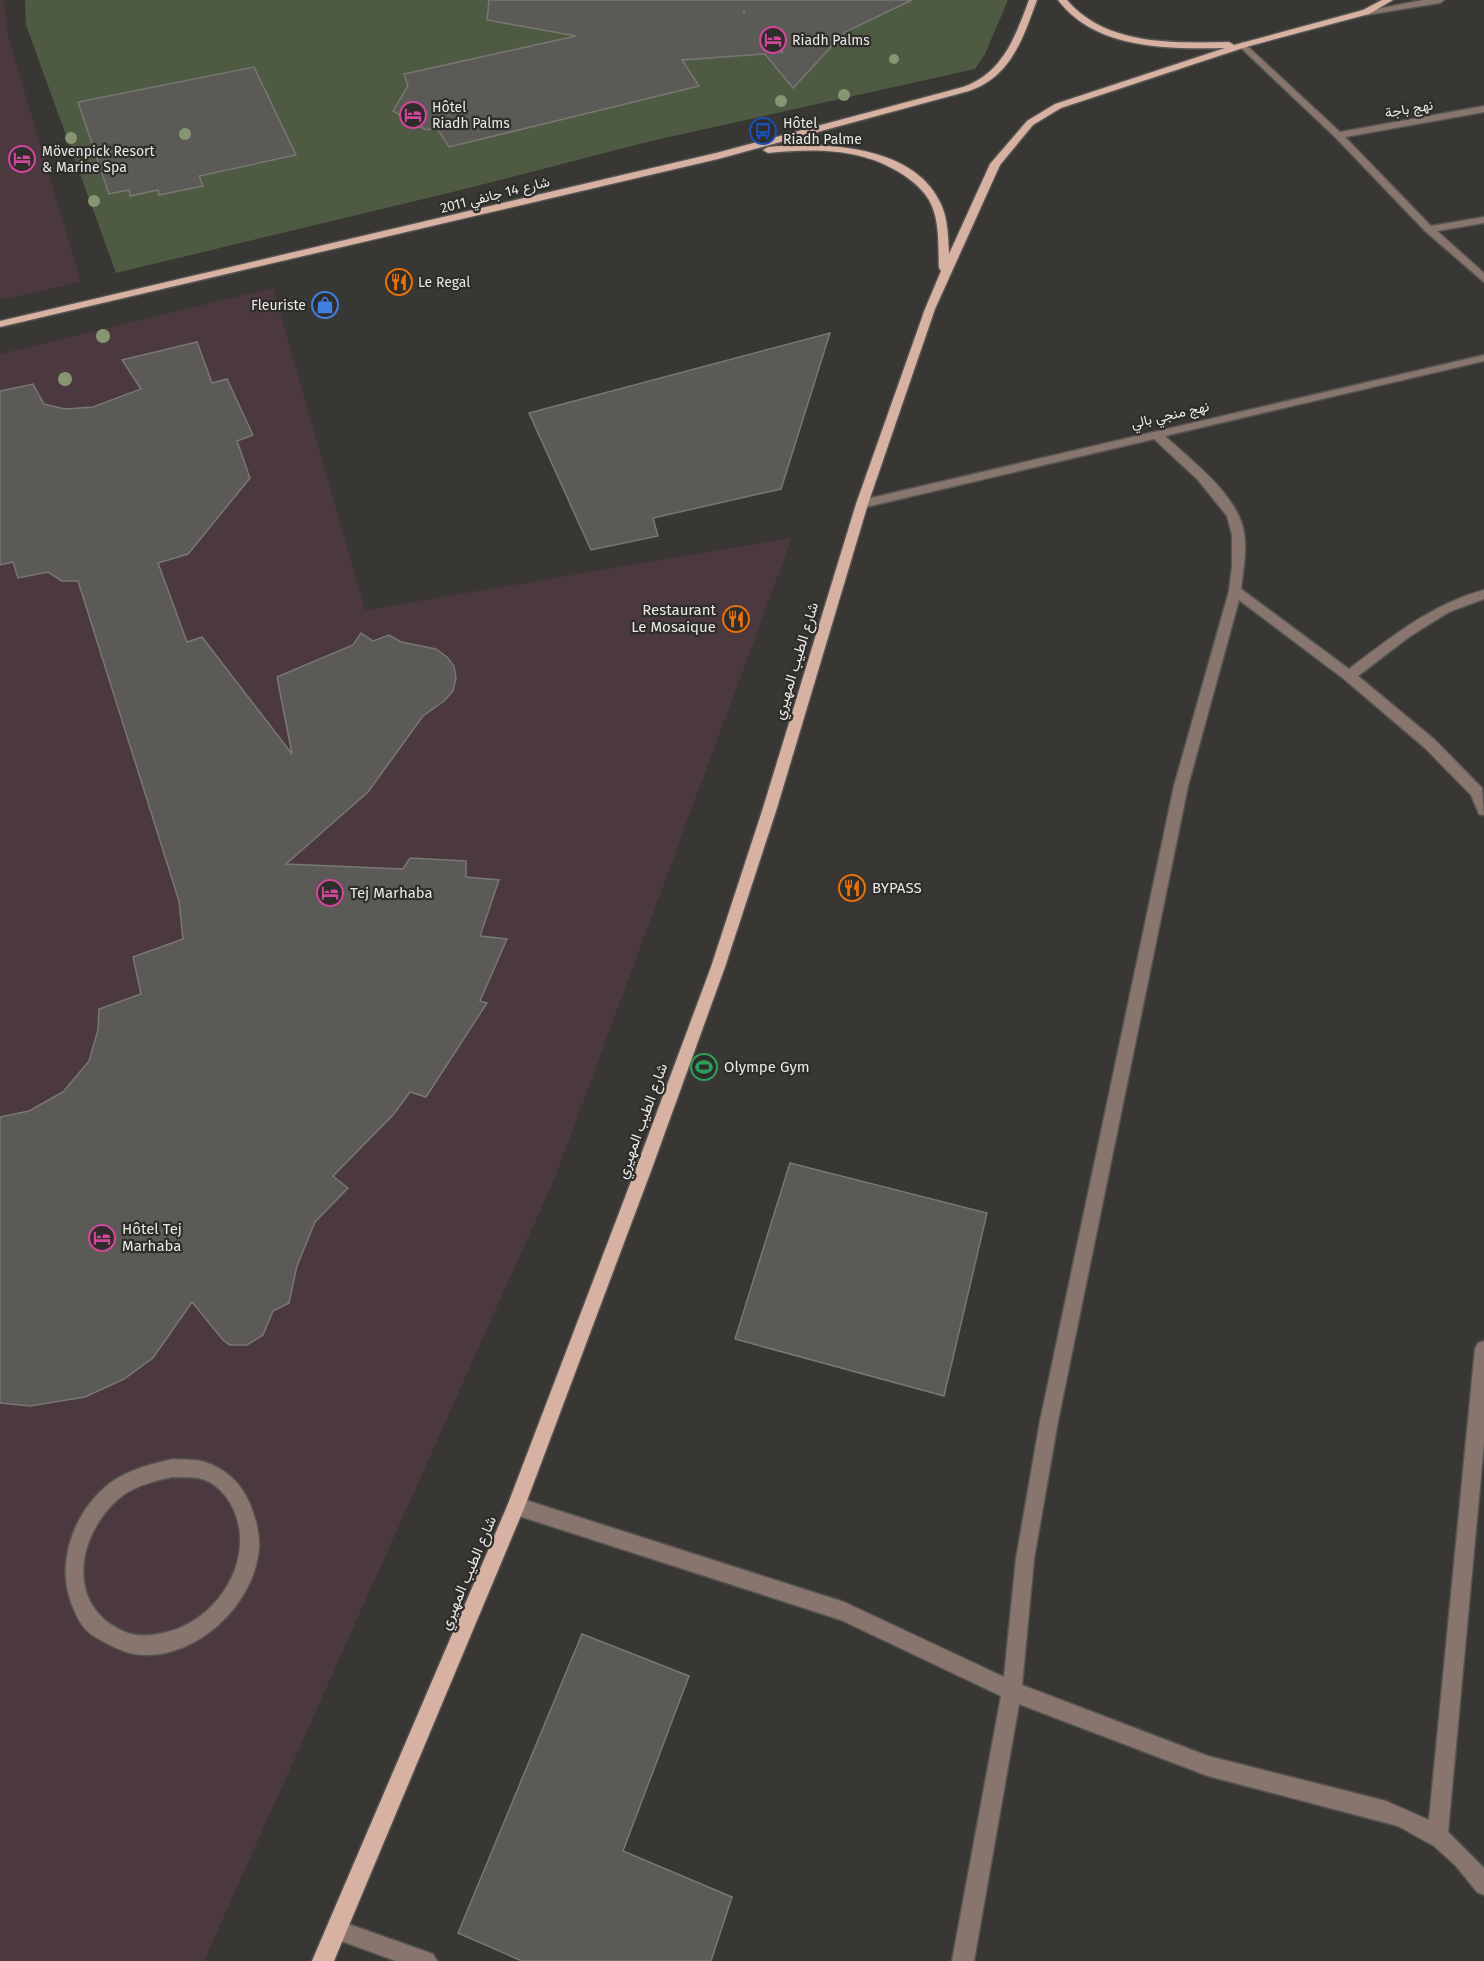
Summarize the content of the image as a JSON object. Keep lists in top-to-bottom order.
{
  "streets": {
    "main road": ["شارع 14 جانفي 2011", "شارع الطيب المهيري"],
    "street": ["نهج باجة", "نهج منجي بالي"]
  },
  "crossings": [
    ["نهج منجي بالي", "شارع الطيب المهيري"]
  ],
  "places": {
    "hotel": [
      "Riadh Palms",
      "Hôtel Riadh Palms",
      "Mövenpick Resort & Marine Spa",
      "Tej Marhaba",
      "Hôtel Tej Marhaba"
    ],
    "bus stop": ["Hôtel Riadh Palme"],
    "restaurant": ["Le Regal", "Restaurant Le Mosaique", "BYPASS"],
    "shop": ["Fleuriste"],
    "sports": ["Olympe Gym"]
  }
}
